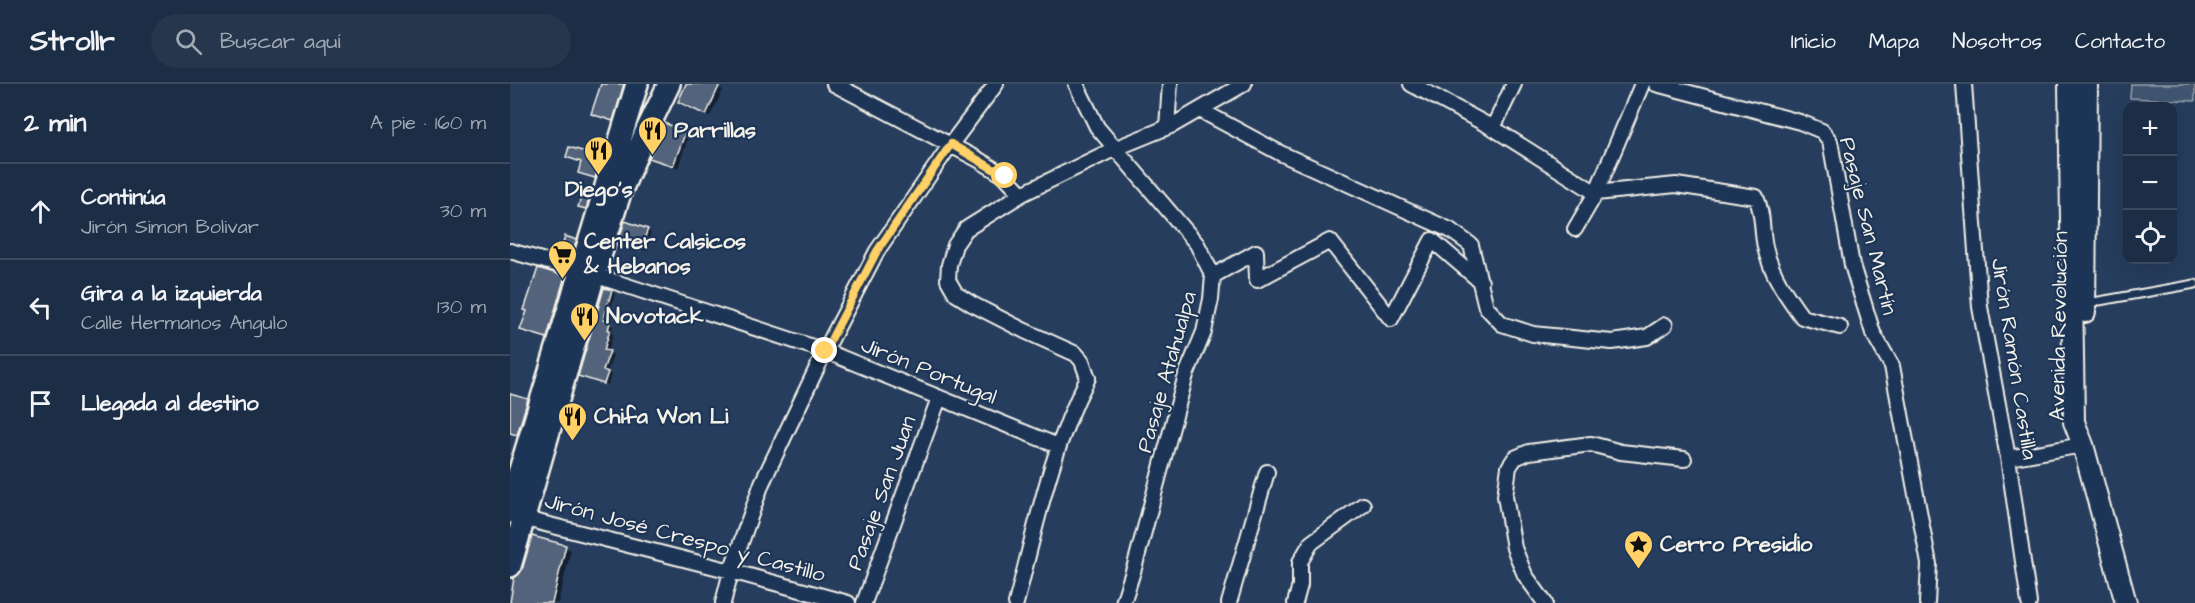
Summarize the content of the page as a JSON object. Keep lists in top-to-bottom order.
{
  "streets": {
    "main road": ["Avenida Revolución"],
    "street": [
      "Pasaje San Martín",
      "Jirón Ramón Castilla",
      "Jirón Portugal",
      "Pasaje Atahualpa",
      "Pasaje San Juan",
      "Jirón José Crespo y Castillo"
    ]
  },
  "crossings": [
    ["Jirón Portugal", "Pasaje San Juan"]
  ],
  "places": {
    "restaurant": [
      "Parrillas",
      "Diego's",
      "Novotack",
      "Chifa Won Li"
    ],
    "supermarket": ["Center Calsicos & Hebanos"],
    "place": ["Cerro Presidio"]
  },
  "page": {
    "header": "Strollr",
    "search": "Buscar aquí",
    "nav": [
      "Inicio",
      "Mapa",
      "Nosotros",
      "Contacto"
    ],
    "heading": ["2 min", "A pie · 160 m"],
    "map_buttons": ["+", "−"],
    "list": [
      ["Continúa", "Jirón Simon Bolivar", "30 m"],
      ["Gira a la izquierda", "Calle Hermanos Angulo", "130 m"],
      "Llegada al destino"
    ]
  }
}
